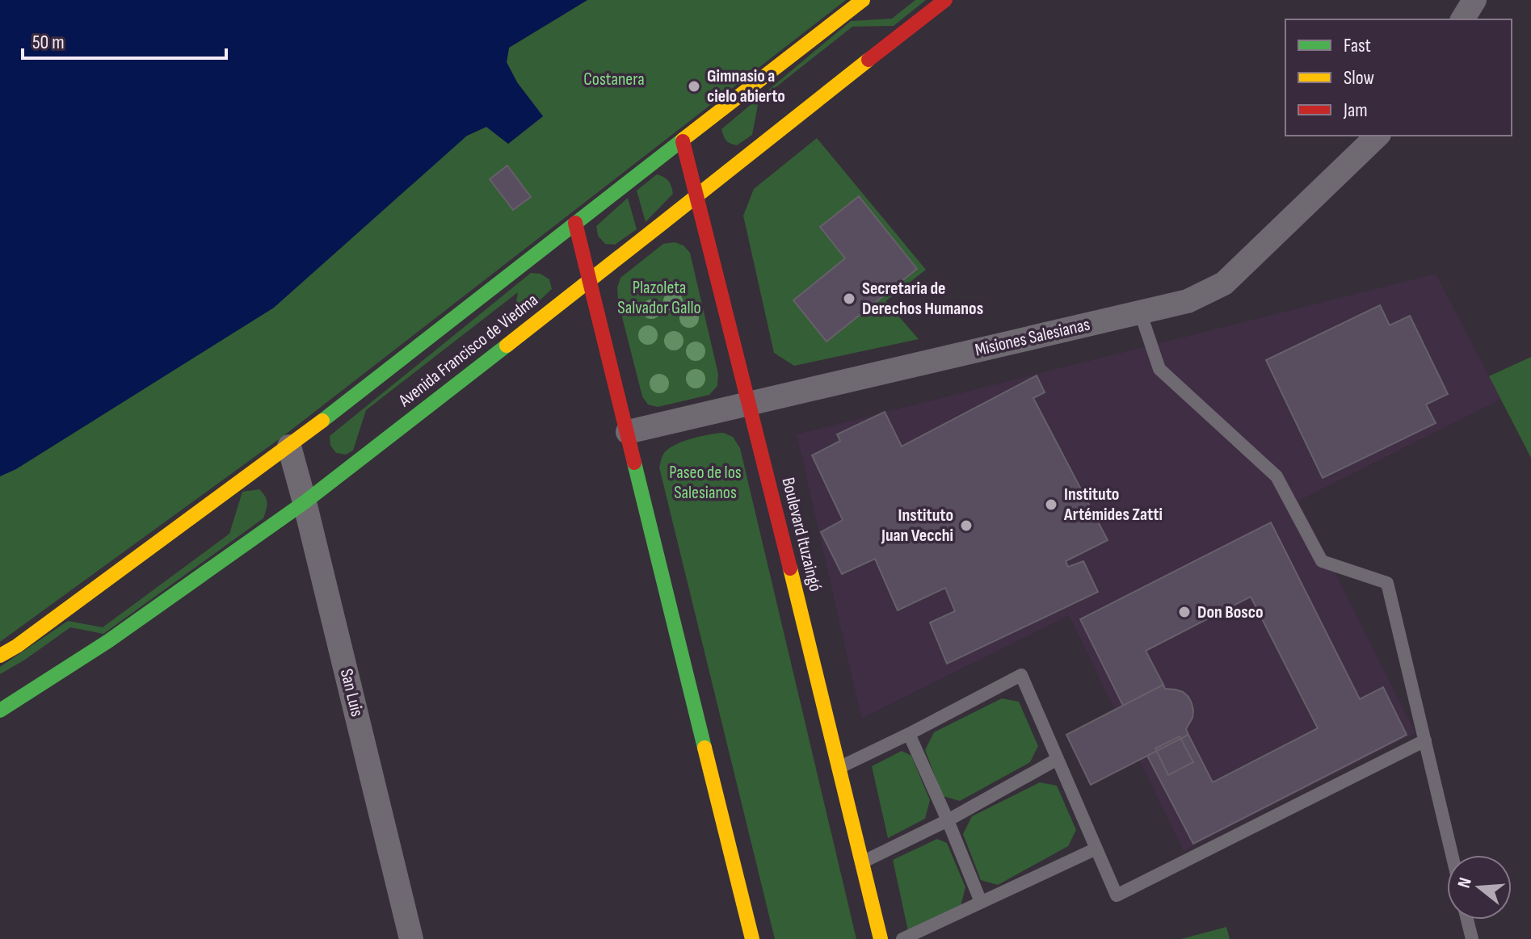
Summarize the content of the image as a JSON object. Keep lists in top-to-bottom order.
{
  "streets": {
    "main road": ["Avenida Francisco de Viedma", "Boulevard Ituzaingó"],
    "street": ["Misiones Salesianas", "San Luis"]
  },
  "crossings": [
    ["Misiones Salesianas", "Boulevard Ituzaingó"],
    ["Avenida Francisco de Viedma", "Boulevard Ituzaingó"],
    ["Avenida Francisco de Viedma", "San Luis"]
  ],
  "parks": ["Costanera", "Plazoleta Salvador Gallo", "Paseo de los Salesianos"],
  "places": [
    "Gimnasio a cielo abierto",
    "Secretaria de Derechos Humanos",
    "Instituto Artémides Zatti",
    "Instituto Juan Vecchi",
    "Don Bosco"
  ],
  "legend": ["Fast", "Slow", "Jam"],
  "scale_bar": "50 m",
  "north": "left"
}
